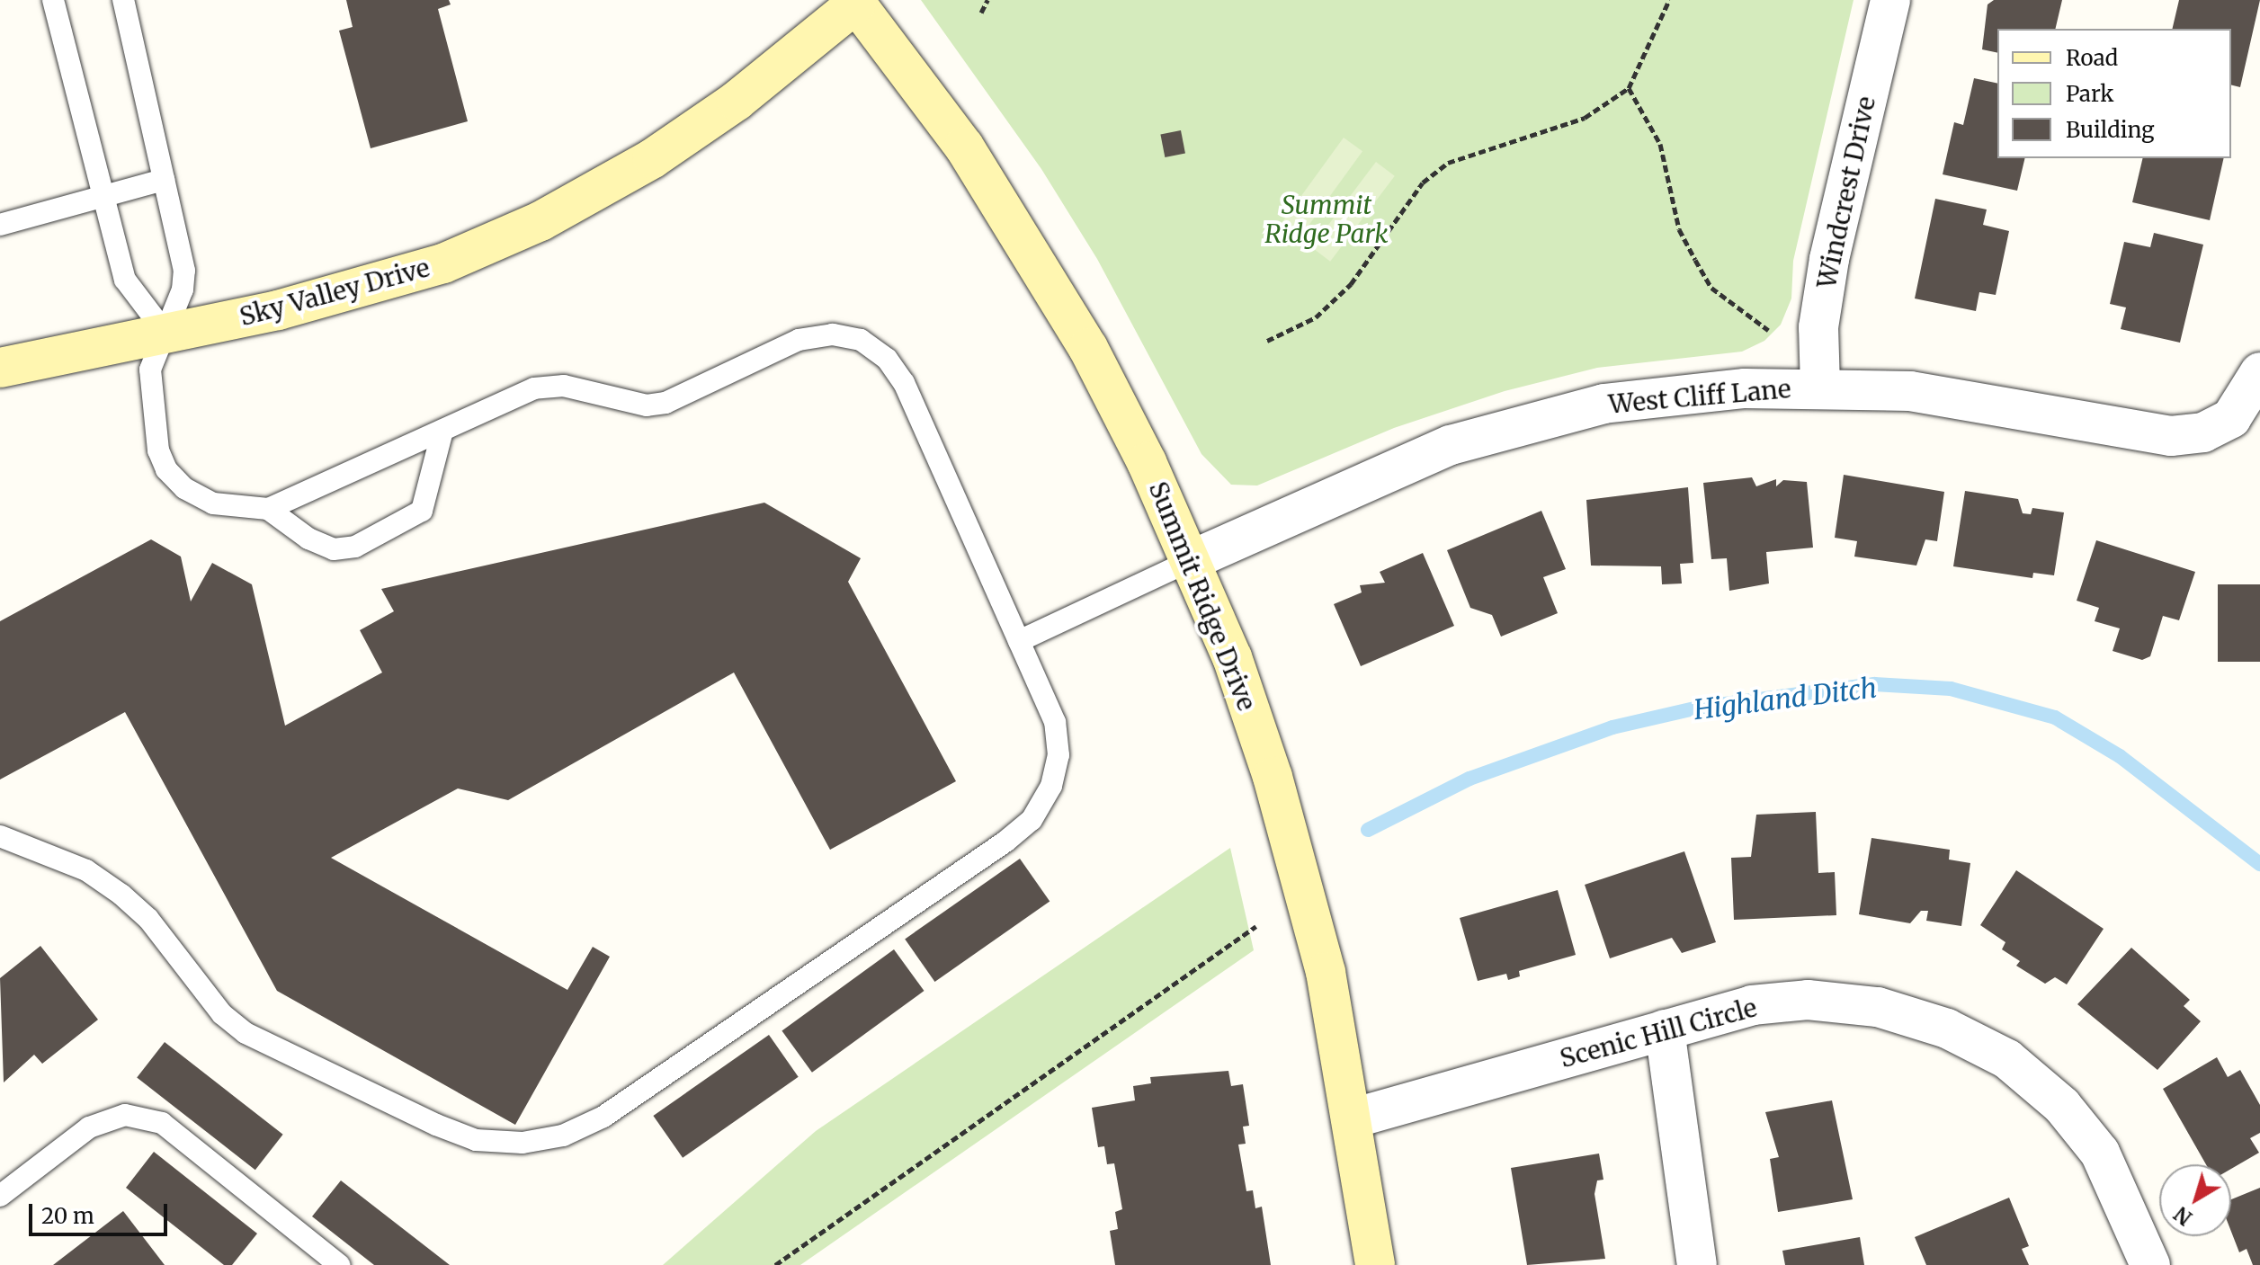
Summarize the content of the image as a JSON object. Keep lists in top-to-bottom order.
{
  "streets": {
    "street": [
      "Windcrest Drive",
      "Sky Valley Drive",
      "West Cliff Lane",
      "Summit Ridge Drive",
      "Scenic Hill Circle"
    ]
  },
  "crossings": [
    ["Windcrest Drive", "West Cliff Lane"],
    ["Sky Valley Drive", "Summit Ridge Drive"],
    ["West Cliff Lane", "Summit Ridge Drive"],
    ["Summit Ridge Drive", "Scenic Hill Circle"]
  ],
  "water": ["Highland Ditch"],
  "parks": ["Summit Ridge Park"],
  "legend": ["Road", "Park", "Building"],
  "scale_bar": "20 m",
  "north": "bottom left"
}
